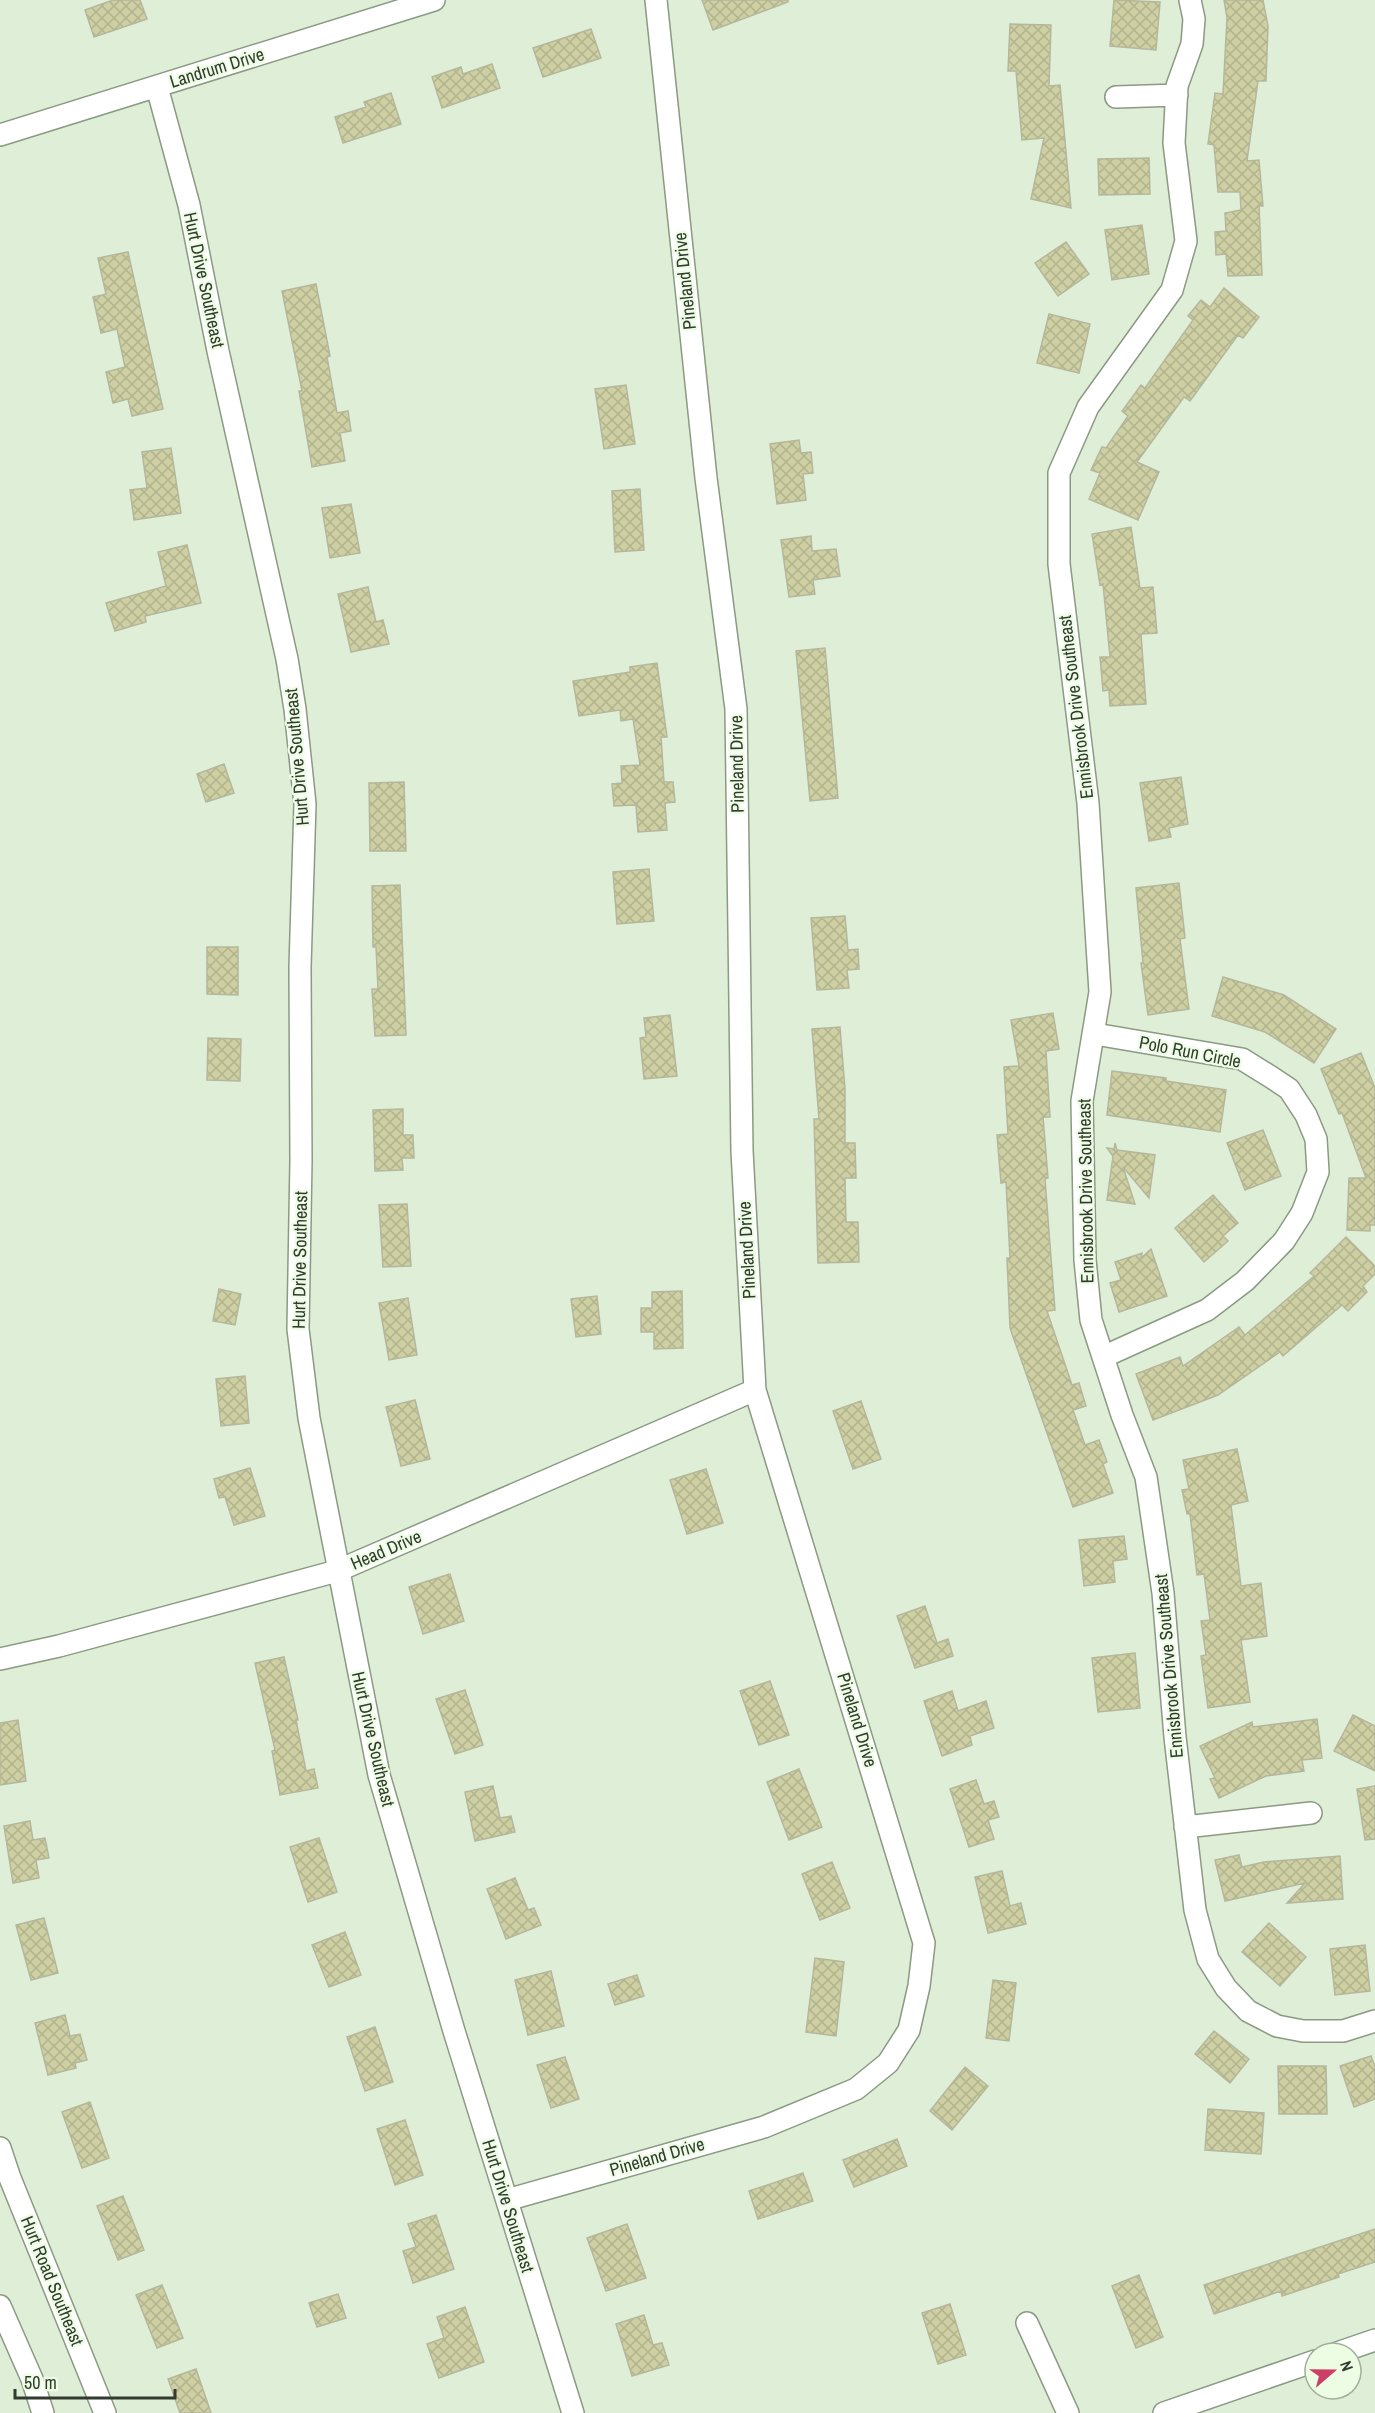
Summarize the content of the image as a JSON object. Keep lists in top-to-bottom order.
{
  "streets": {
    "street": [
      "Landrum Drive",
      "Hurt Drive Southeast",
      "Pineland Drive",
      "Ennisbrook Drive Southeast",
      "Polo Run Circle",
      "Head Drive",
      "Hurt Road Southeast"
    ]
  },
  "crossings": [
    ["Landrum Drive", "Hurt Drive Southeast"],
    ["Hurt Drive Southeast", "Pineland Drive"],
    ["Hurt Drive Southeast", "Head Drive"],
    ["Pineland Drive", "Head Drive"],
    ["Ennisbrook Drive Southeast", "Polo Run Circle"]
  ],
  "scale_bar": "50 m",
  "north": "right"
}
